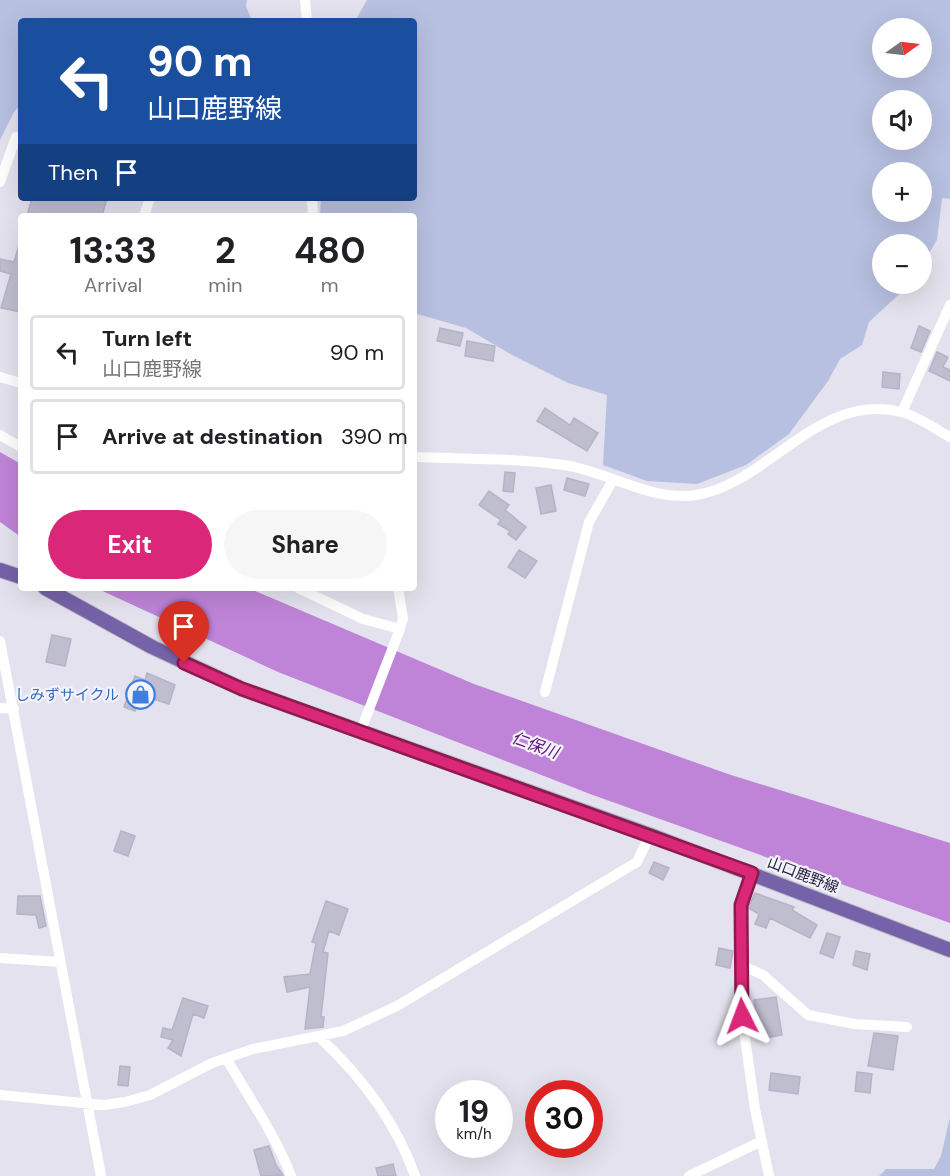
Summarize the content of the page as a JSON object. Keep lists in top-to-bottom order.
{
  "streets": {
    "main road": ["山口鹿野線"]
  },
  "water": ["仁保川"],
  "places": {
    "shop": ["しみずサイクル"]
  },
  "north": "right",
  "page": {
    "map_buttons": ["+", "−"],
    "turn": ["90 m", "山口鹿野線"],
    "then": "Then",
    "eta": [
      "13:33",
      "Arrival",
      "2",
      "min",
      "480",
      "m"
    ],
    "list": [
      {
        "name": "Turn left",
        "note": "山口鹿野線",
        "value": "90 m"
      },
      {
        "name": "Arrive at destination",
        "value": "390 m"
      }
    ],
    "buttons": ["Exit", "Share"],
    "speed": "19 km/h",
    "limit": "30"
  }
}
